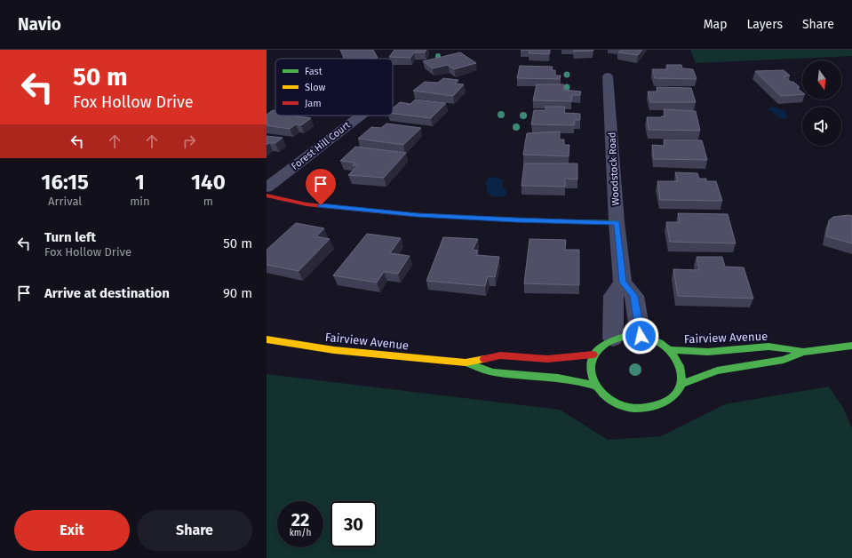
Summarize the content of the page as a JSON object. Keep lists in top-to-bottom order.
{
  "streets": {
    "main road": ["Fairview Avenue"],
    "street": ["Forest Hill Court", "Woodstock Road"]
  },
  "legend": ["Fast", "Slow", "Jam"],
  "north": "bottom",
  "page": {
    "header": "Navio",
    "nav": ["Map", "Layers", "Share"],
    "turn": ["50 m", "Fox Hollow Drive"],
    "eta": [
      "16:15",
      "Arrival",
      "1",
      "min",
      "140",
      "m"
    ],
    "list": [
      {
        "name": "Turn left",
        "note": "Fox Hollow Drive",
        "value": "50 m"
      },
      {
        "name": "Arrive at destination",
        "value": "90 m"
      }
    ],
    "speed": "22 km/h",
    "limit": "30",
    "buttons": ["Exit", "Share"]
  }
}
